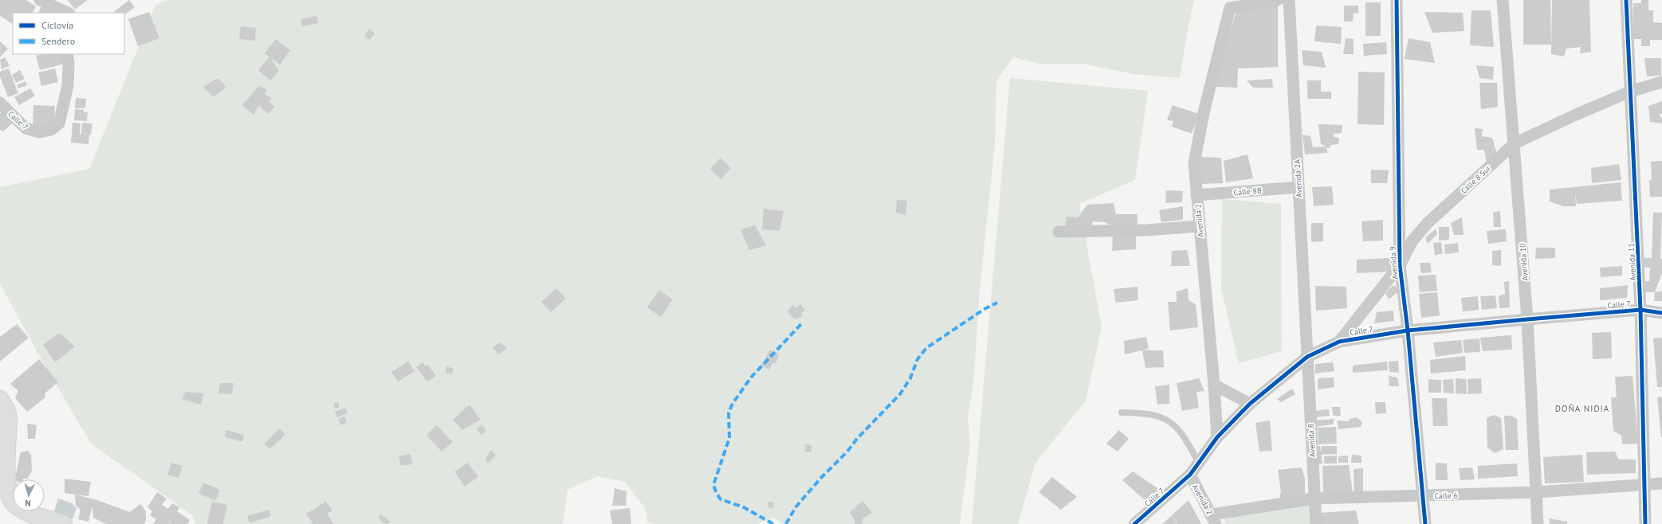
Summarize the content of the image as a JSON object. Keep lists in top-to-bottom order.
{
  "streets": {
    "street": [
      "Calle 7",
      "Avenida 2A",
      "Calle 8 Sur",
      "Calle 8B",
      "Avenida 2",
      "Avenida 10",
      "Avenida 11",
      "Avenida 9",
      "Avenida 8",
      "Calle 6"
    ]
  },
  "crossings": [
    ["Calle 7", "Avenida 2A"],
    ["Calle 7", "Calle 8 Sur"],
    ["Calle 7", "Avenida 2"],
    ["Calle 7", "Avenida 10"],
    ["Calle 7", "Avenida 11"],
    ["Calle 7", "Avenida 9"],
    ["Calle 7", "Avenida 8"],
    ["Avenida 2A", "Calle 8B"],
    ["Avenida 2A", "Avenida 8"],
    ["Calle 8 Sur", "Avenida 10"],
    ["Calle 8 Sur", "Avenida 11"],
    ["Calle 8 Sur", "Avenida 9"],
    ["Calle 8B", "Avenida 2"],
    ["Avenida 2", "Calle 6"],
    ["Avenida 10", "Calle 6"],
    ["Avenida 11", "Calle 6"],
    ["Avenida 9", "Calle 6"],
    ["Avenida 8", "Calle 6"]
  ],
  "districts": ["DOÑA NIDIA"],
  "legend": ["Ciclovía", "Sendero"],
  "north": "bottom"
}
